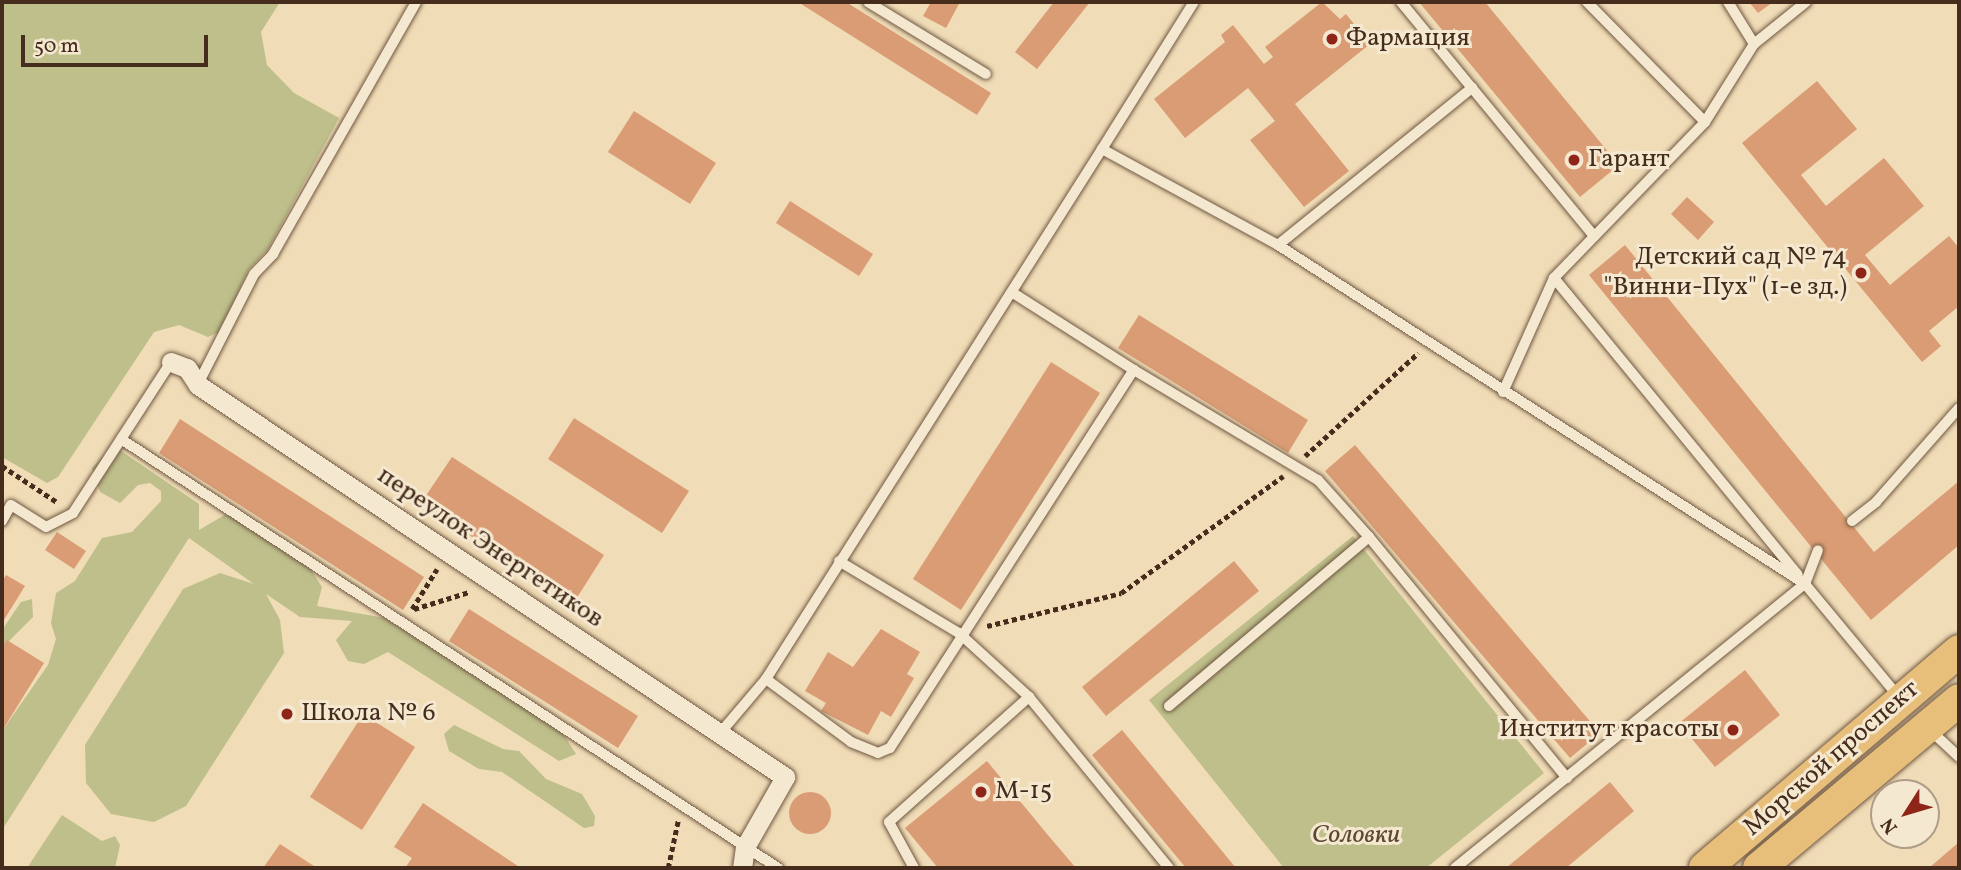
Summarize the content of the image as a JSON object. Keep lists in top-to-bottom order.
{
  "streets": {
    "main road": ["Морской проспект"],
    "street": ["переулок Энергетиков"]
  },
  "parks": ["Соловки"],
  "places": [
    "Фармация",
    "Гарант",
    "Детский сад № 74 \"Винни-Пух\" (1-е зд.)",
    "Школа № 6",
    "Институт красоты",
    "М-15"
  ],
  "scale_bar": "50 m",
  "north": "bottom left"
}
